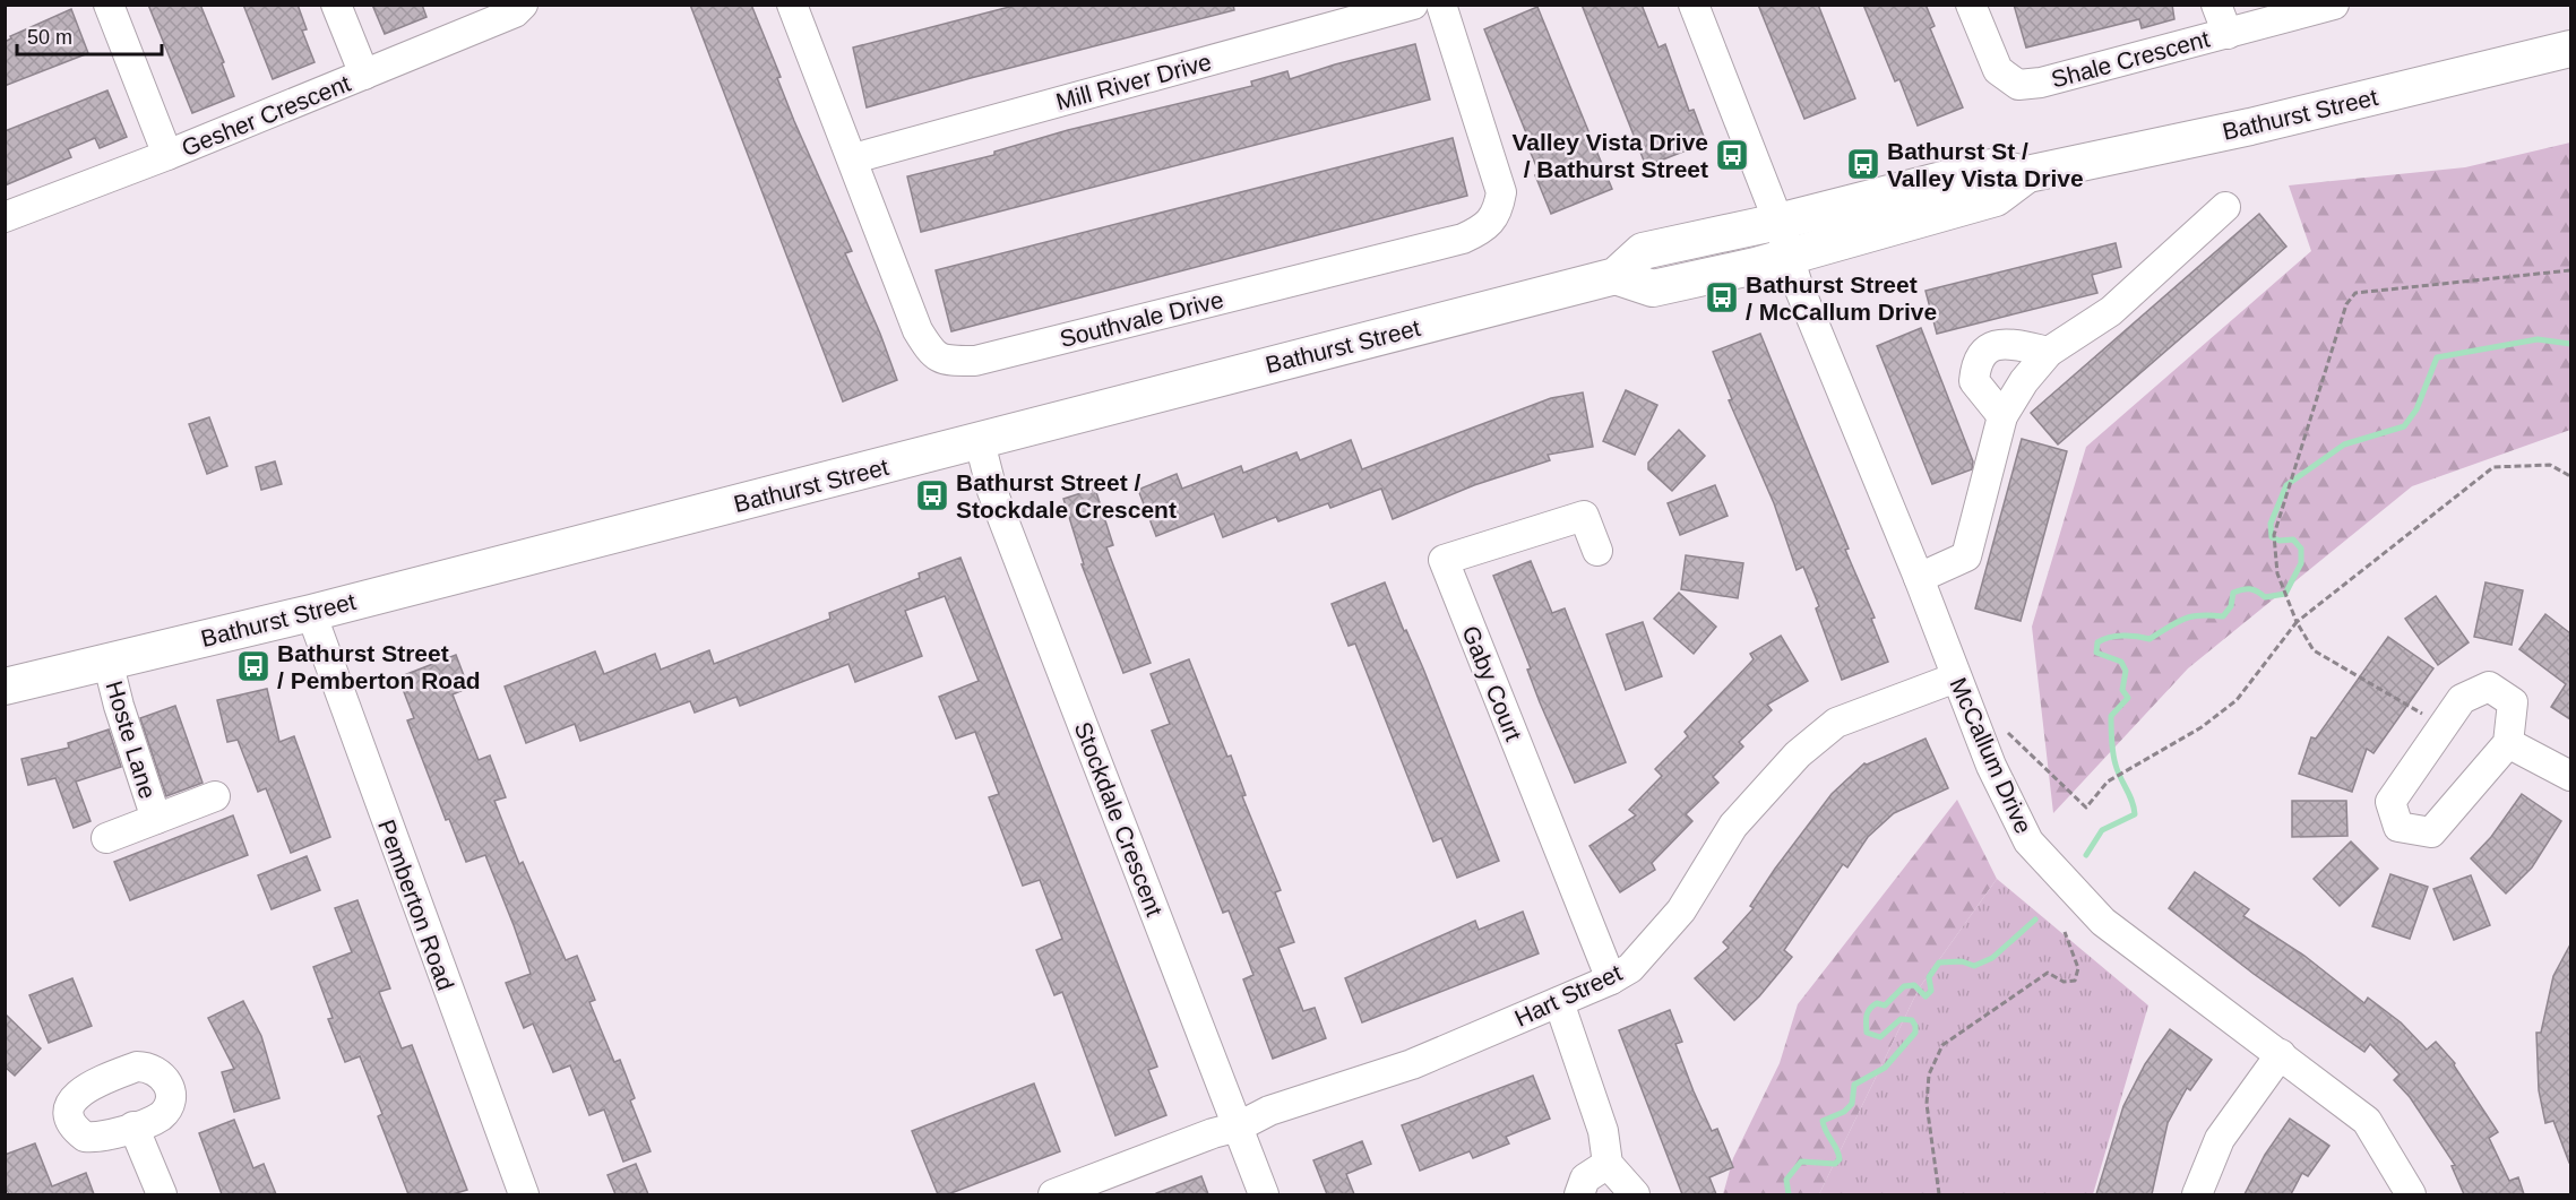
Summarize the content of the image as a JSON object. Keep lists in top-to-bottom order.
{
  "streets": {
    "main road": ["Bathurst Street"],
    "street": [
      "Shale Crescent",
      "Mill River Drive",
      "Gesher Crescent",
      "Southvale Drive",
      "Gaby Court",
      "Hoste Lane",
      "McCallum Drive",
      "Stockdale Crescent",
      "Pemberton Road",
      "Hart Street"
    ]
  },
  "crossings": [
    ["Mill River Drive", "Southvale Drive"],
    ["Bathurst Street", "Hoste Lane"],
    ["Bathurst Street", "McCallum Drive"],
    ["Bathurst Street", "Stockdale Crescent"],
    ["Bathurst Street", "Pemberton Road"],
    ["Gaby Court", "Hart Street"],
    ["McCallum Drive", "Hart Street"],
    ["Stockdale Crescent", "Hart Street"]
  ],
  "places": {
    "bus stop": [
      "Valley Vista Drive / Bathurst Street",
      "Bathurst St / Valley Vista Drive",
      "Bathurst Street / McCallum Drive",
      "Bathurst Street / Stockdale Crescent",
      "Bathurst Street / Pemberton Road"
    ]
  },
  "scale_bar": "50 m"
}
